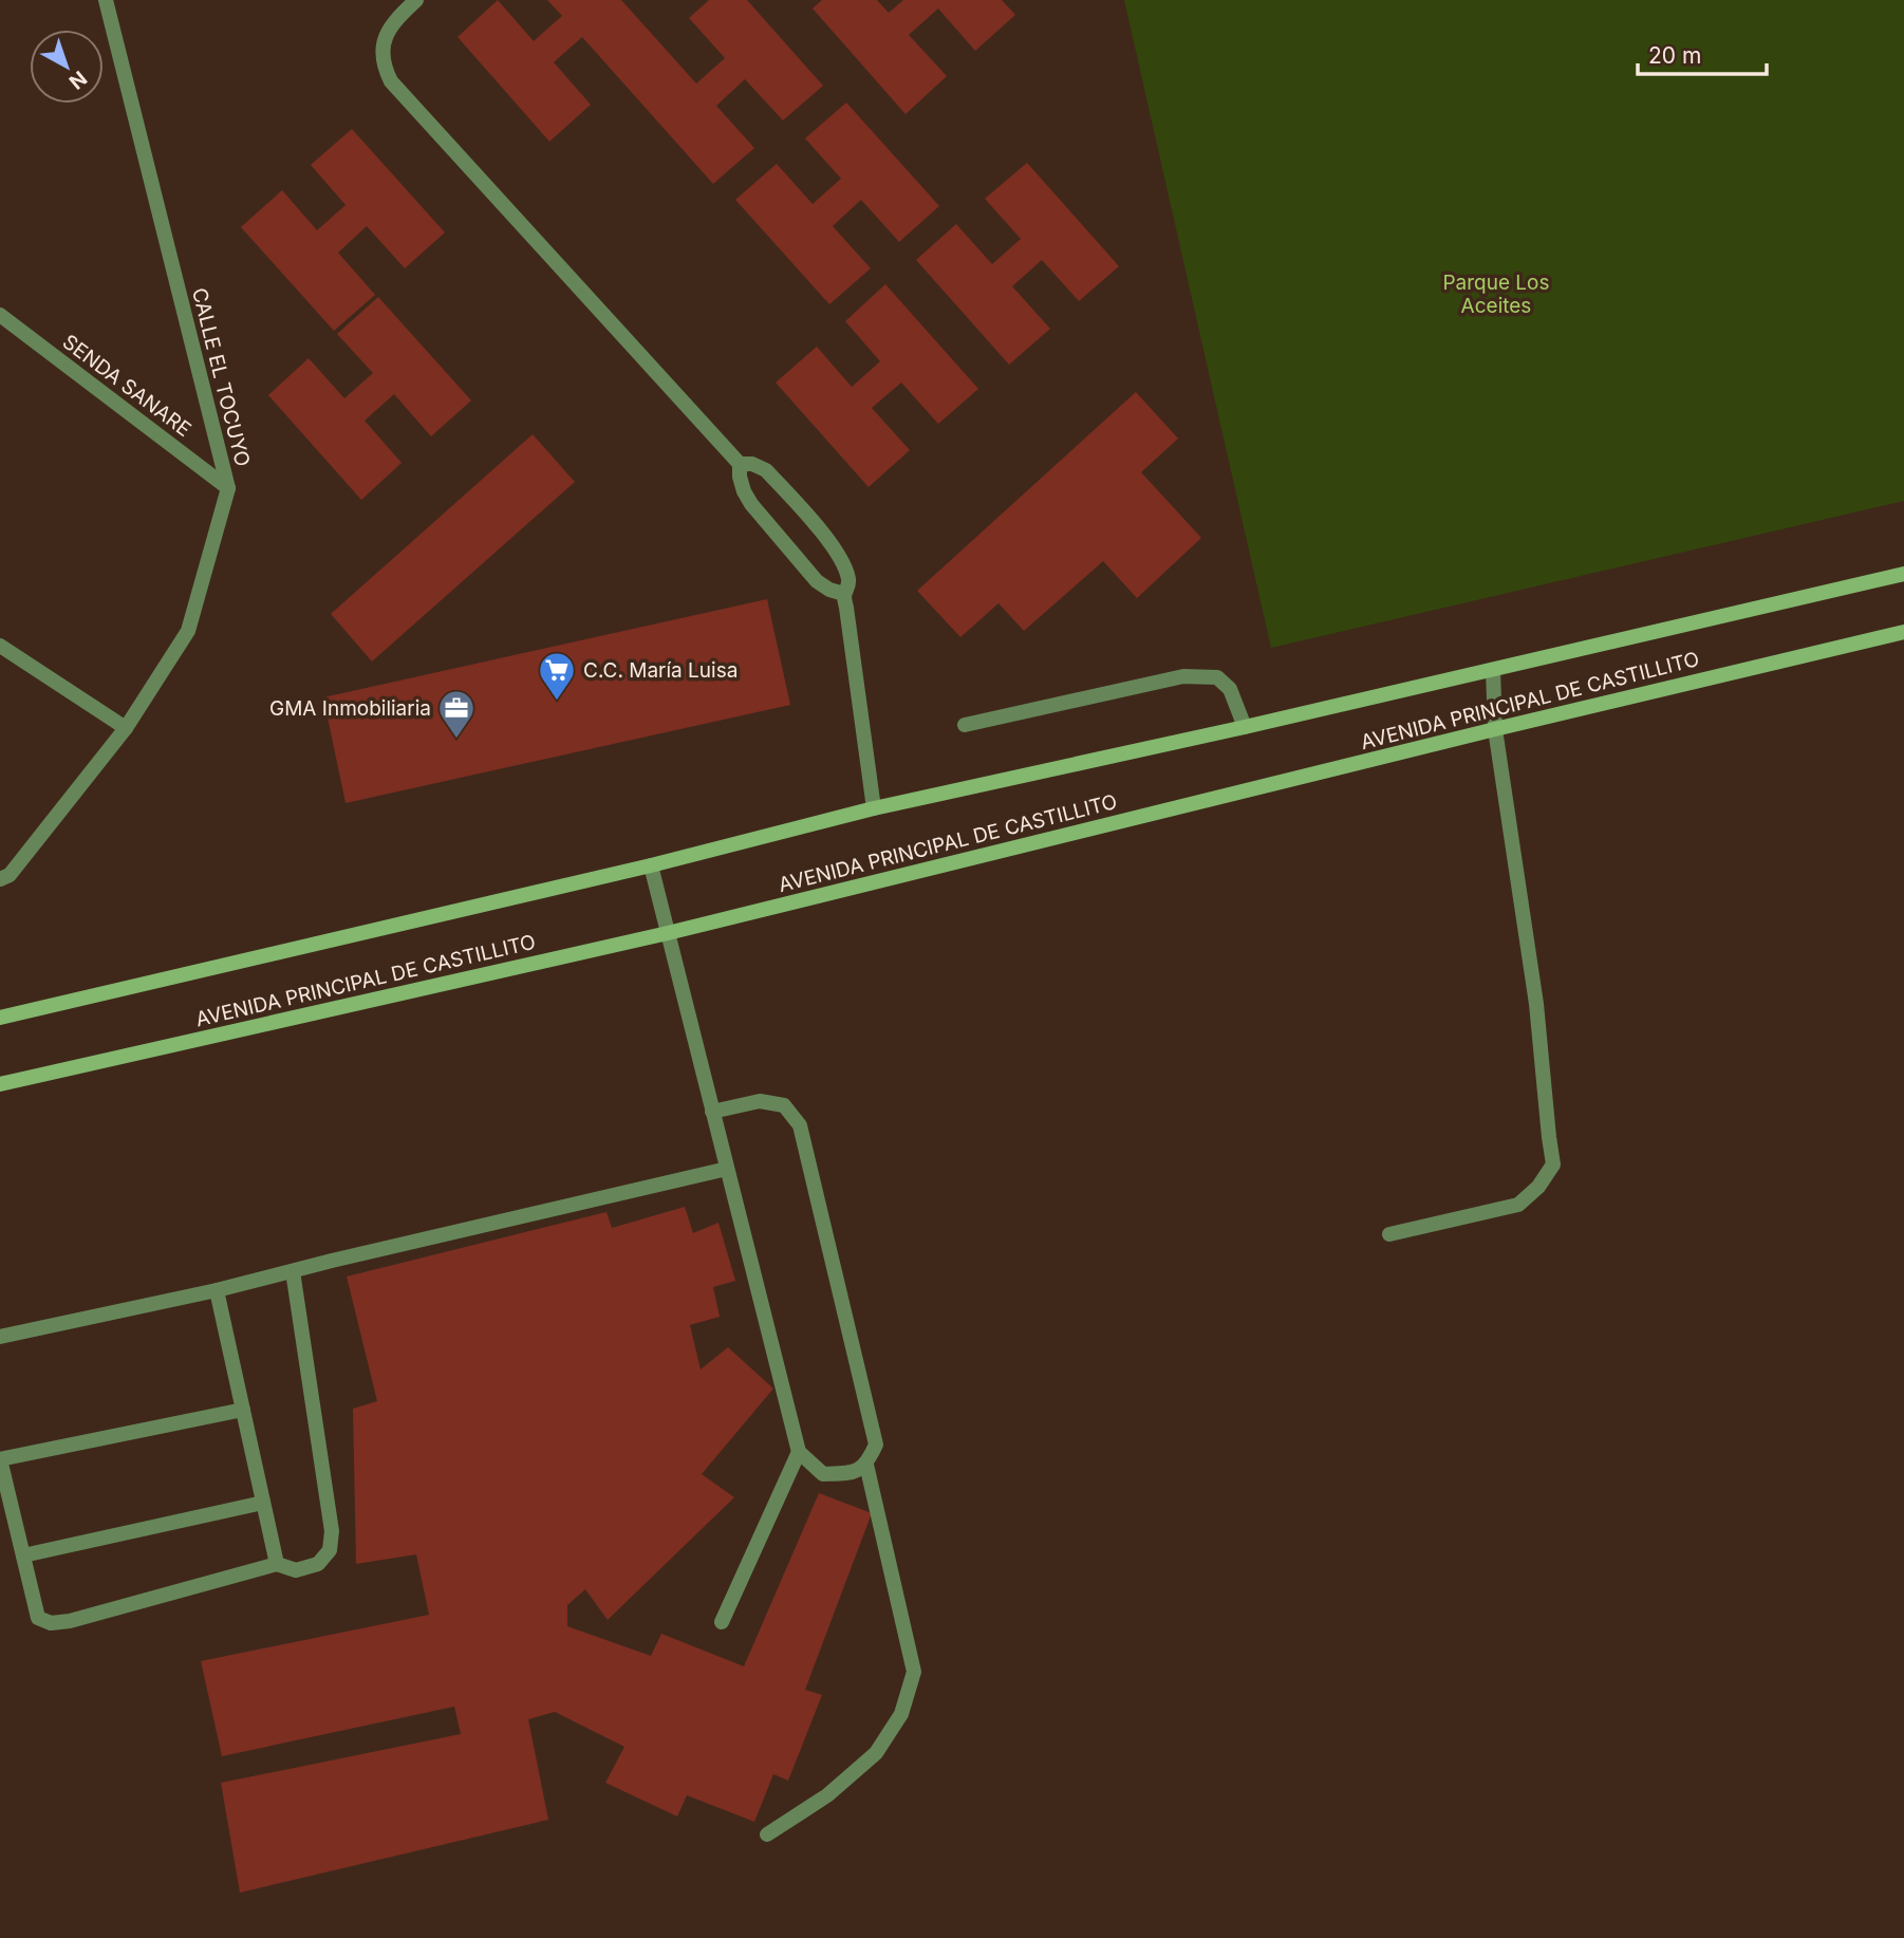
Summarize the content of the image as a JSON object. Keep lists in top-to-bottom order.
{
  "streets": {
    "main road": ["AVENIDA PRINCIPAL DE CASTILLITO"],
    "street": ["CALLE EL TOCUYO", "SENDA SANARE"]
  },
  "crossings": [
    ["CALLE EL TOCUYO", "SENDA SANARE"]
  ],
  "parks": ["Parque Los Aceites"],
  "places": {
    "supermarket": ["C.C. María Luisa"],
    "office": ["GMA Inmobiliaria"]
  },
  "scale_bar": "20 m",
  "north": "bottom right"
}
